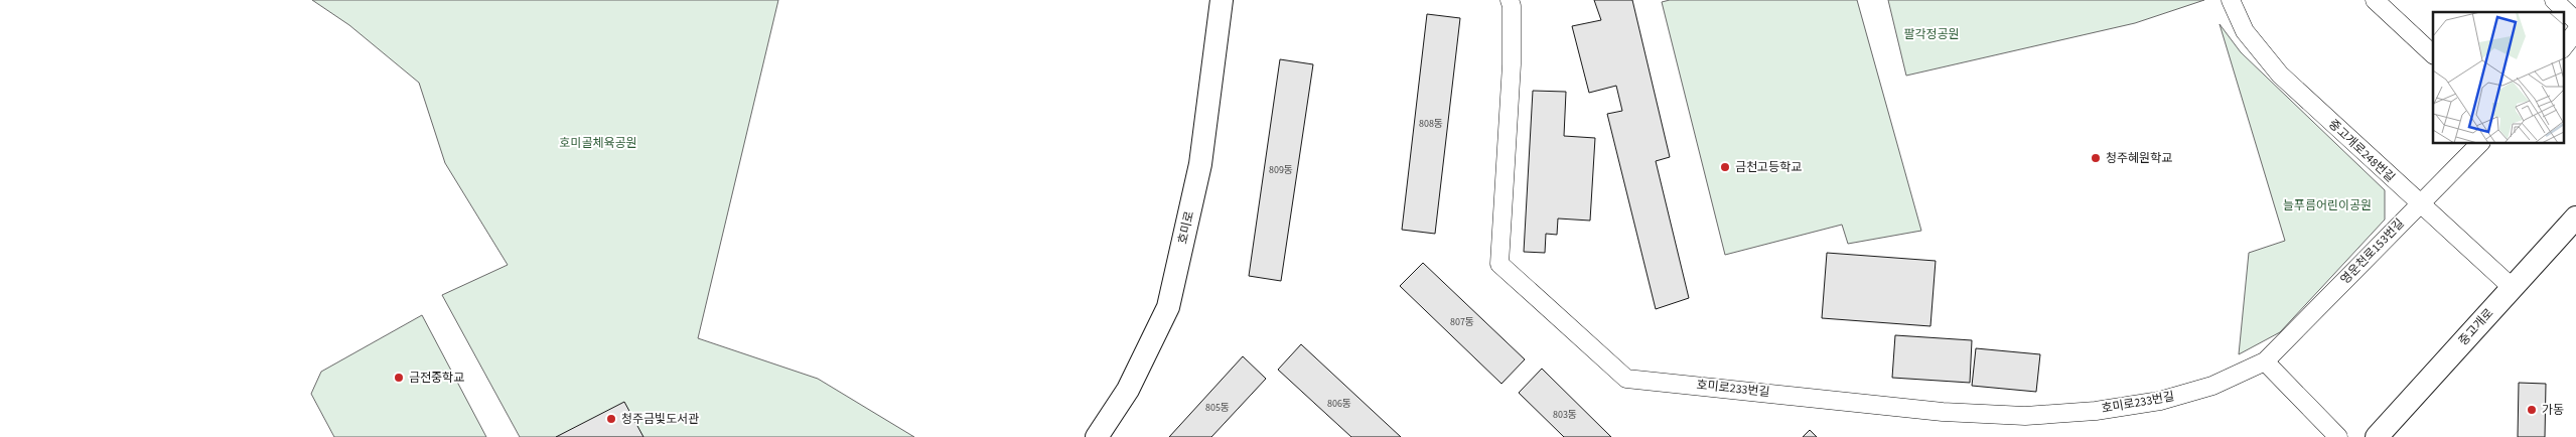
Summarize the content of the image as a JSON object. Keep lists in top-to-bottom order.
{
  "streets": {
    "street": [
      "중고개로248번길",
      "호미로",
      "영운천로153번길",
      "중고개로",
      "호미로233번길"
    ]
  },
  "crossings": [
    ["중고개로248번길", "영운천로153번길"],
    ["중고개로248번길", "중고개로"],
    ["영운천로153번길", "호미로233번길"]
  ],
  "parks": ["팔각정공원", "호미골체육공원", "늘푸름어린이공원"],
  "places": [
    "청주혜원학교",
    "금천고등학교",
    "금전중학교",
    "가동",
    "청주금빛도서관"
  ],
  "house_numbers": [
    "808동",
    "809동",
    "807동",
    "806동",
    "805동",
    "803동"
  ]
}
